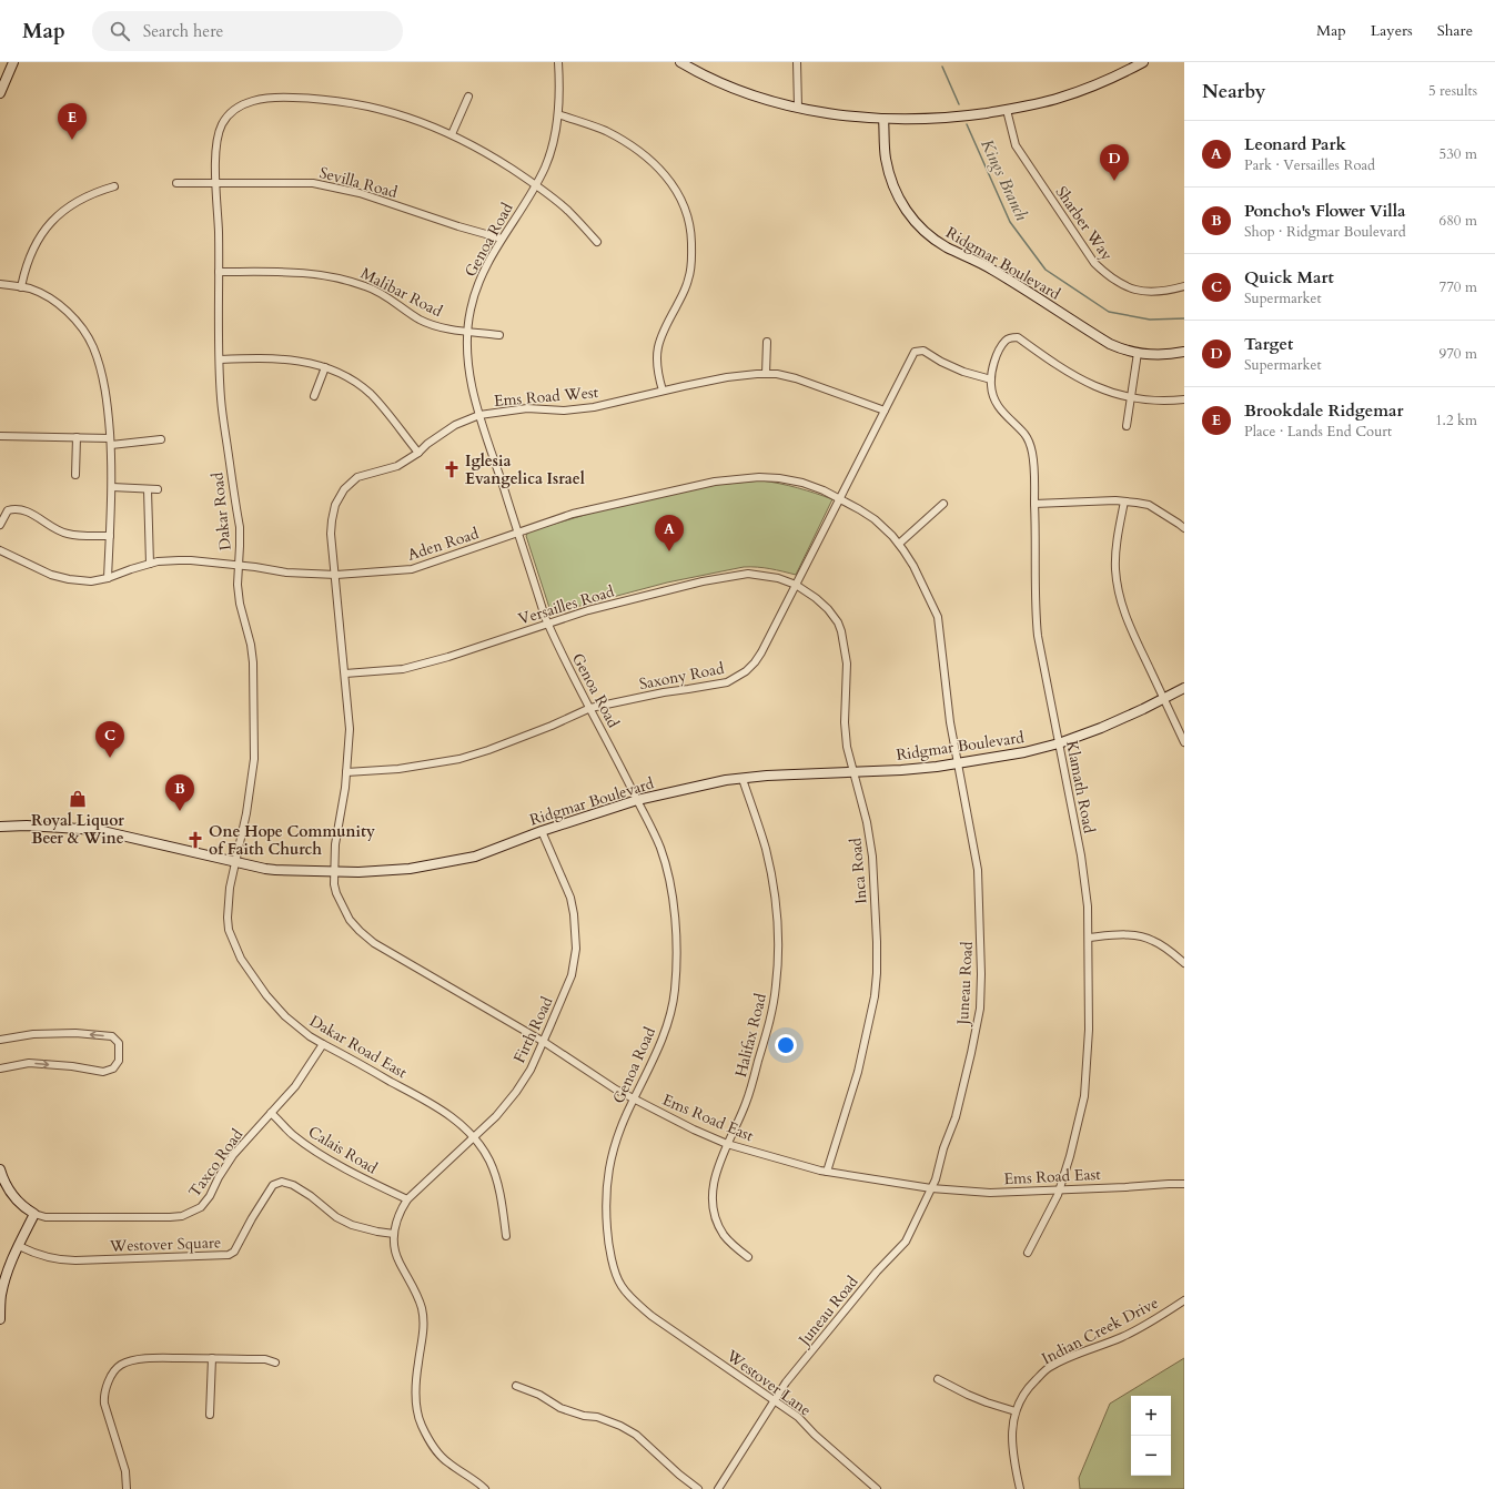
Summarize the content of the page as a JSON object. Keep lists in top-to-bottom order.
{
  "streets": {
    "street": [
      "Sevilla Road",
      "Sharber Way",
      "Genoa Road",
      "Ridgmar Boulevard",
      "Malibar Road",
      "Ems Road West",
      "Dakar Road",
      "Aden Road",
      "Versailles Road",
      "Saxony Road",
      "Klamath Road",
      "Inca Road",
      "Juneau Road",
      "Firth Road",
      "Halifax Road",
      "Dakar Road East",
      "Ems Road East",
      "Calais Road",
      "Taxco Road",
      "Westover Square",
      "Indian Creek Drive",
      "Westover Lane"
    ]
  },
  "crossings": [
    ["Sevilla Road", "Genoa Road"],
    ["Sevilla Road", "Dakar Road"],
    ["Genoa Road", "Ridgmar Boulevard"],
    ["Genoa Road", "Malibar Road"],
    ["Genoa Road", "Ems Road West"],
    ["Genoa Road", "Dakar Road"],
    ["Genoa Road", "Aden Road"],
    ["Genoa Road", "Versailles Road"],
    ["Genoa Road", "Saxony Road"],
    ["Genoa Road", "Ems Road East"],
    ["Genoa Road", "Westover Lane"],
    ["Ridgmar Boulevard", "Ems Road West"],
    ["Ridgmar Boulevard", "Dakar Road"],
    ["Ridgmar Boulevard", "Klamath Road"],
    ["Ridgmar Boulevard", "Inca Road"],
    ["Ridgmar Boulevard", "Juneau Road"],
    ["Ridgmar Boulevard", "Firth Road"],
    ["Ridgmar Boulevard", "Halifax Road"],
    ["Ridgmar Boulevard", "Dakar Road East"],
    ["Ridgmar Boulevard", "Ems Road East"],
    ["Malibar Road", "Dakar Road"],
    ["Ems Road West", "Aden Road"],
    ["Ems Road West", "Versailles Road"],
    ["Ems Road West", "Saxony Road"],
    ["Ems Road West", "Ems Road East"],
    ["Dakar Road", "Aden Road"],
    ["Dakar Road", "Dakar Road East"],
    ["Aden Road", "Saxony Road"],
    ["Aden Road", "Juneau Road"],
    ["Versailles Road", "Saxony Road"],
    ["Versailles Road", "Inca Road"],
    ["Saxony Road", "Klamath Road"],
    ["Saxony Road", "Inca Road"],
    ["Saxony Road", "Juneau Road"],
    ["Klamath Road", "Ems Road East"],
    ["Inca Road", "Ems Road East"],
    ["Juneau Road", "Ems Road East"],
    ["Juneau Road", "Westover Lane"],
    ["Firth Road", "Dakar Road East"],
    ["Firth Road", "Ems Road East"],
    ["Firth Road", "Calais Road"],
    ["Firth Road", "Westover Square"],
    ["Halifax Road", "Ems Road East"],
    ["Dakar Road East", "Taxco Road"],
    ["Calais Road", "Taxco Road"]
  ],
  "water": ["Kings Branch"],
  "places": {
    "church": ["Iglesia Evangelica Israel", "One Hope Community of Faith Church"],
    "shop": ["Royal Liquor Beer & Wine"]
  },
  "page": {
    "header": "Map",
    "search": "Search here",
    "nav": ["Map", "Layers", "Share"],
    "heading": ["Nearby", "5 results"],
    "pins": [
      "E",
      "D",
      "A",
      "C",
      "B"
    ],
    "list": [
      {
        "mark": "A",
        "name": "Leonard Park",
        "note": "Park · Versailles Road",
        "value": "530 m"
      },
      {
        "mark": "B",
        "name": "Poncho's Flower Villa",
        "note": "Shop · Ridgmar Boulevard",
        "value": "680 m"
      },
      {
        "mark": "C",
        "name": "Quick Mart",
        "note": "Supermarket",
        "value": "770 m"
      },
      {
        "mark": "D",
        "name": "Target",
        "note": "Supermarket",
        "value": "970 m"
      },
      {
        "mark": "E",
        "name": "Brookdale Ridgemar",
        "note": "Place · Lands End Court",
        "value": "1.2 km"
      }
    ],
    "map_buttons": ["+", "−"]
  }
}
